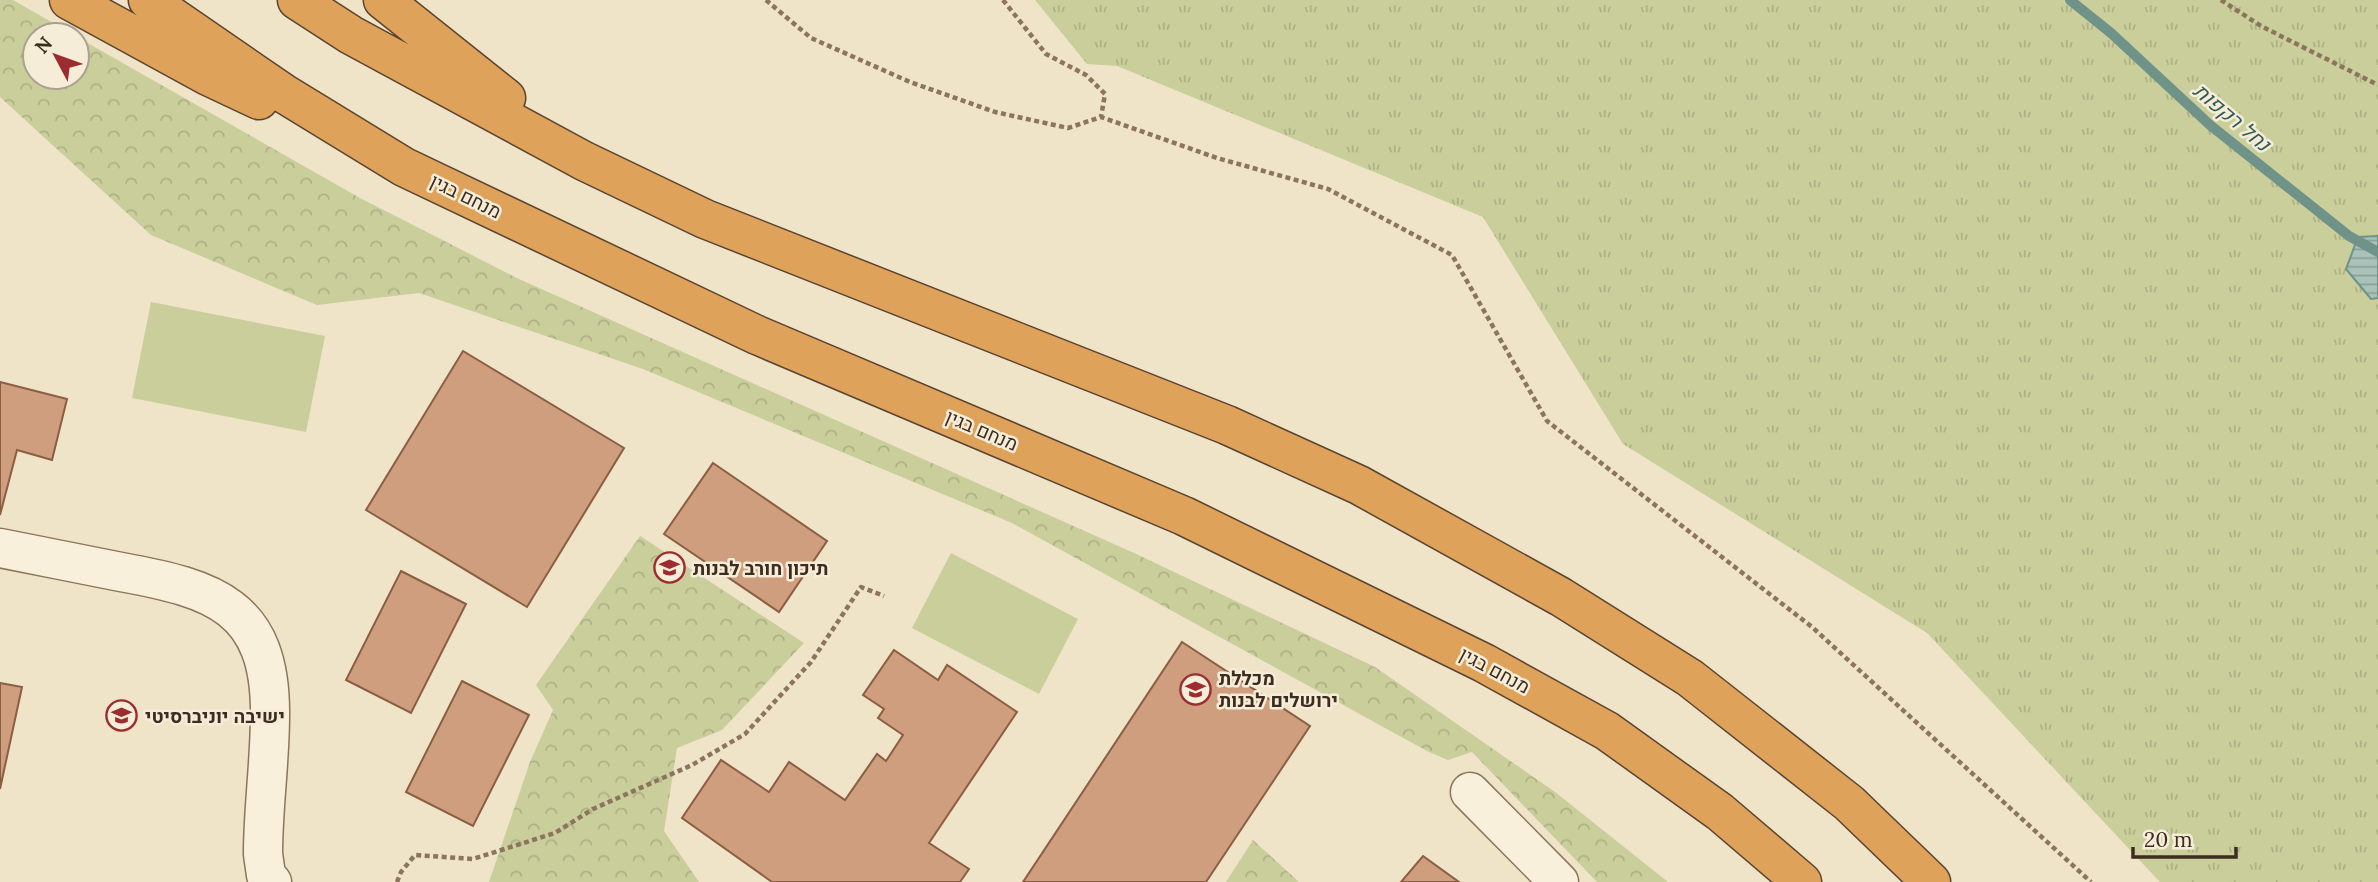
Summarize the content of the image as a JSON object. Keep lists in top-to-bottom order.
{
  "streets": {
    "highway": ["מנחם בגין"]
  },
  "water": ["נחל רקפות"],
  "places": {
    "school or university": ["תיכון חורב לבנות", "מכללת ירושלים לבנות", "ישיבה יוניברסיטי"]
  },
  "scale_bar": "20 m",
  "north": "top left"
}
